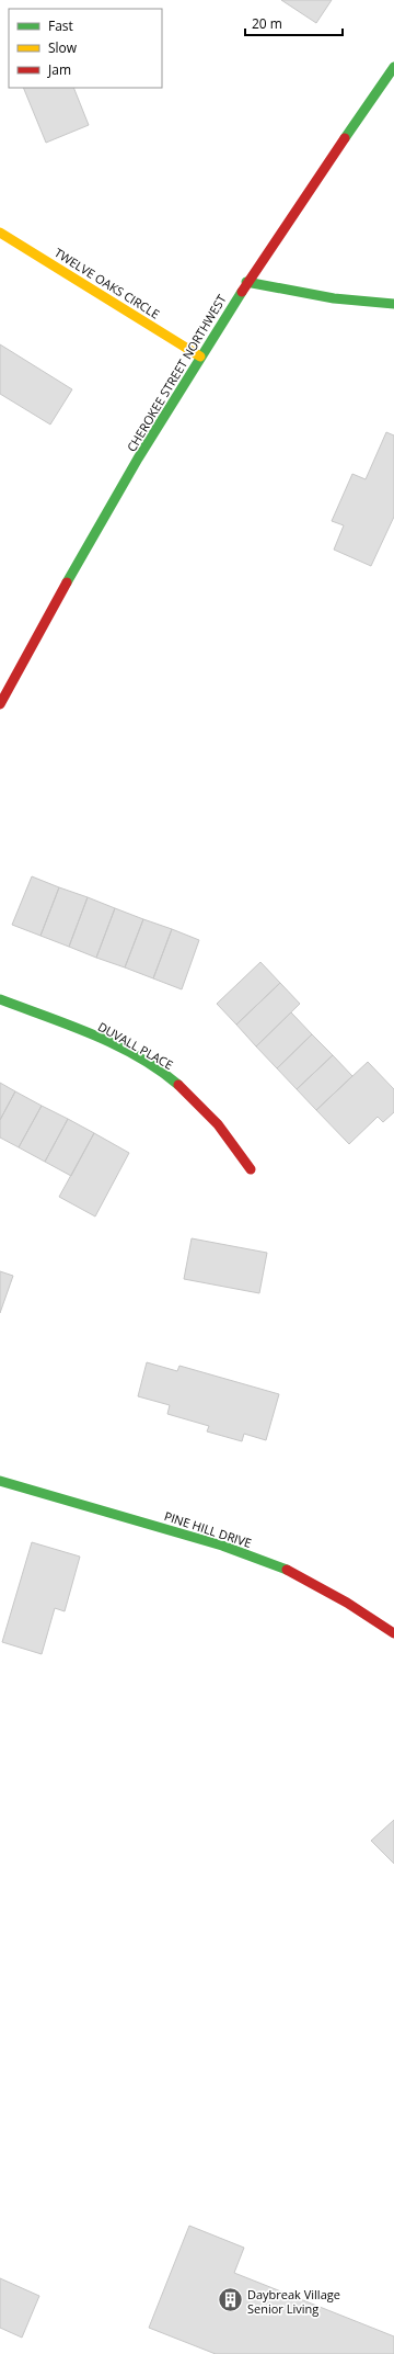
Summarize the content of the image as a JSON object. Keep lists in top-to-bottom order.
{
  "streets": {
    "street": [
      "TWELVE OAKS CIRCLE",
      "CHEROKEE STREET NORTHWEST",
      "DUVALL PLACE",
      "PINE HILL DRIVE"
    ]
  },
  "crossings": [
    ["TWELVE OAKS CIRCLE", "CHEROKEE STREET NORTHWEST"]
  ],
  "places": {
    "building": ["Daybreak Village Senior Living"]
  },
  "legend": ["Fast", "Slow", "Jam"],
  "scale_bar": "20 m"
}
